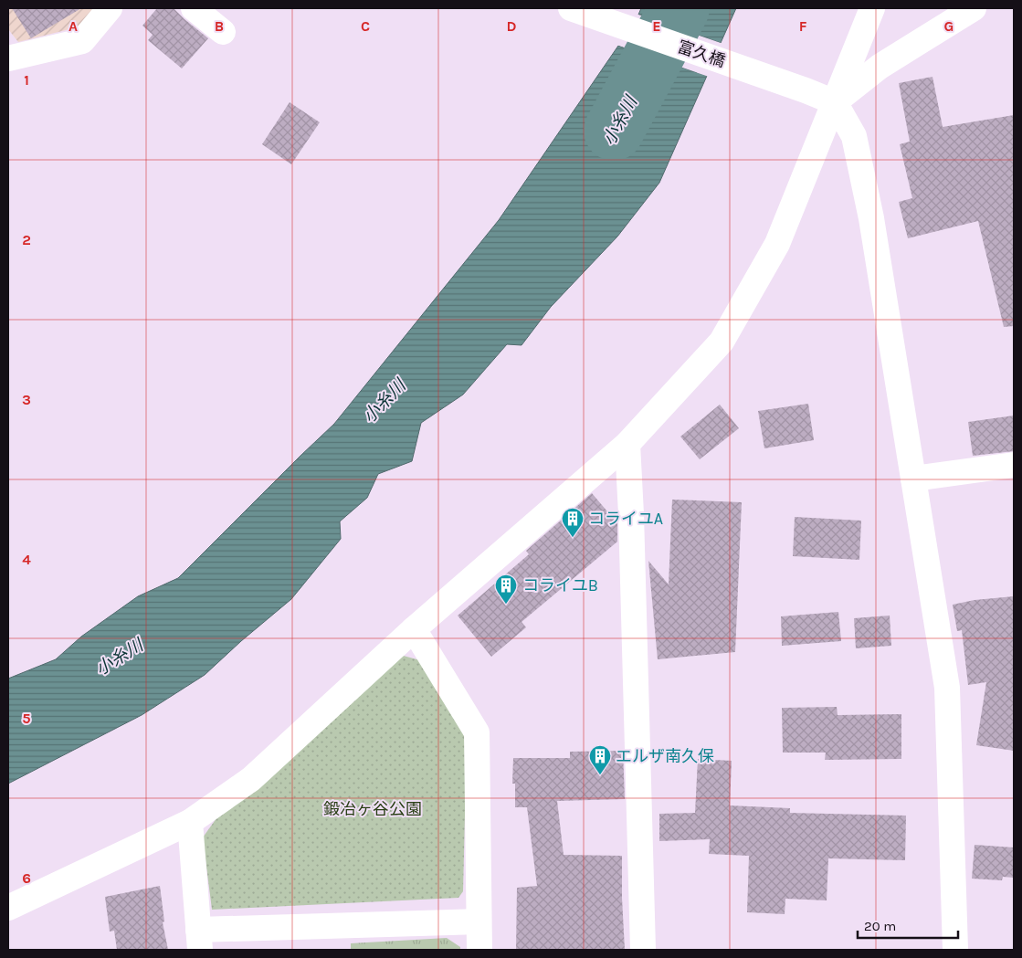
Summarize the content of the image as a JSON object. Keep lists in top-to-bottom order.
{
  "streets": {
    "street": ["富久橋"]
  },
  "water": ["小糸川"],
  "parks": ["鍛冶ヶ谷公園"],
  "places": {
    "building": ["コライユA", "コライユB", "エルザ南久保"]
  },
  "scale_bar": "20 m",
  "grid": {
    "columns": [
      "A",
      "B",
      "C",
      "D",
      "E",
      "F",
      "G"
    ],
    "rows": [
      "1",
      "2",
      "3",
      "4",
      "5",
      "6"
    ]
  }
}
